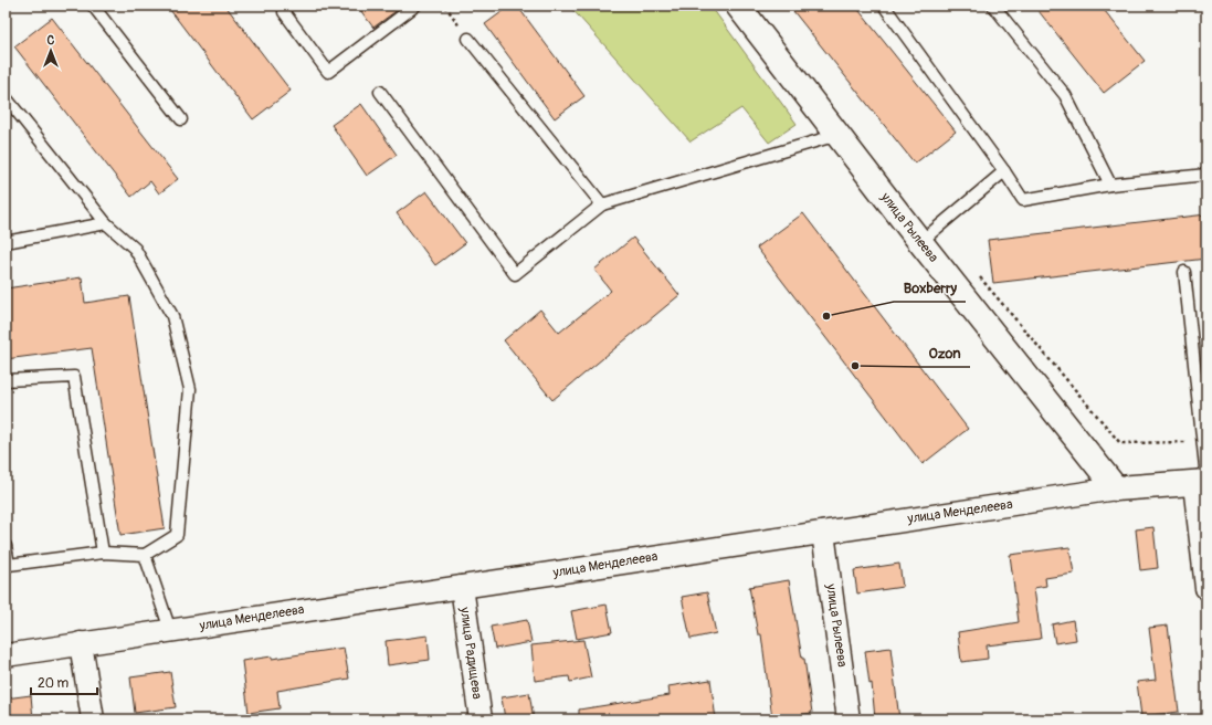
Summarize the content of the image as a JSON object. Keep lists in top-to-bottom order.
{
  "streets": {
    "street": ["улица Рылеева", "улица Менделеева", "улица Радищева"]
  },
  "crossings": [
    ["улица Рылеева", "улица Менделеева"],
    ["улица Менделеева", "улица Радищева"]
  ],
  "places": ["Boxberry", "Ozon"],
  "scale_bar": "20 m",
  "north": "top"
}
